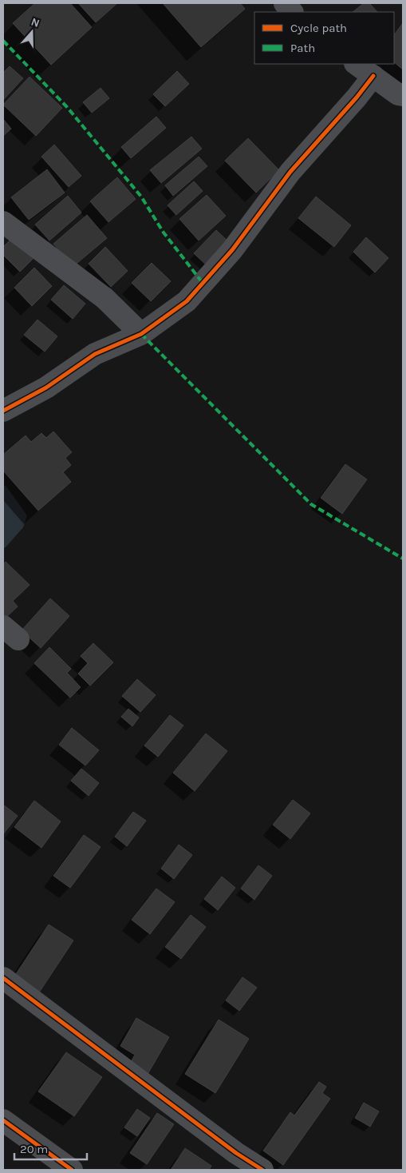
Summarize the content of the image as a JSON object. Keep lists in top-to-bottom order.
{
  "legend": ["Cycle path", "Path"],
  "scale_bar": "20 m",
  "north": "top"
}
